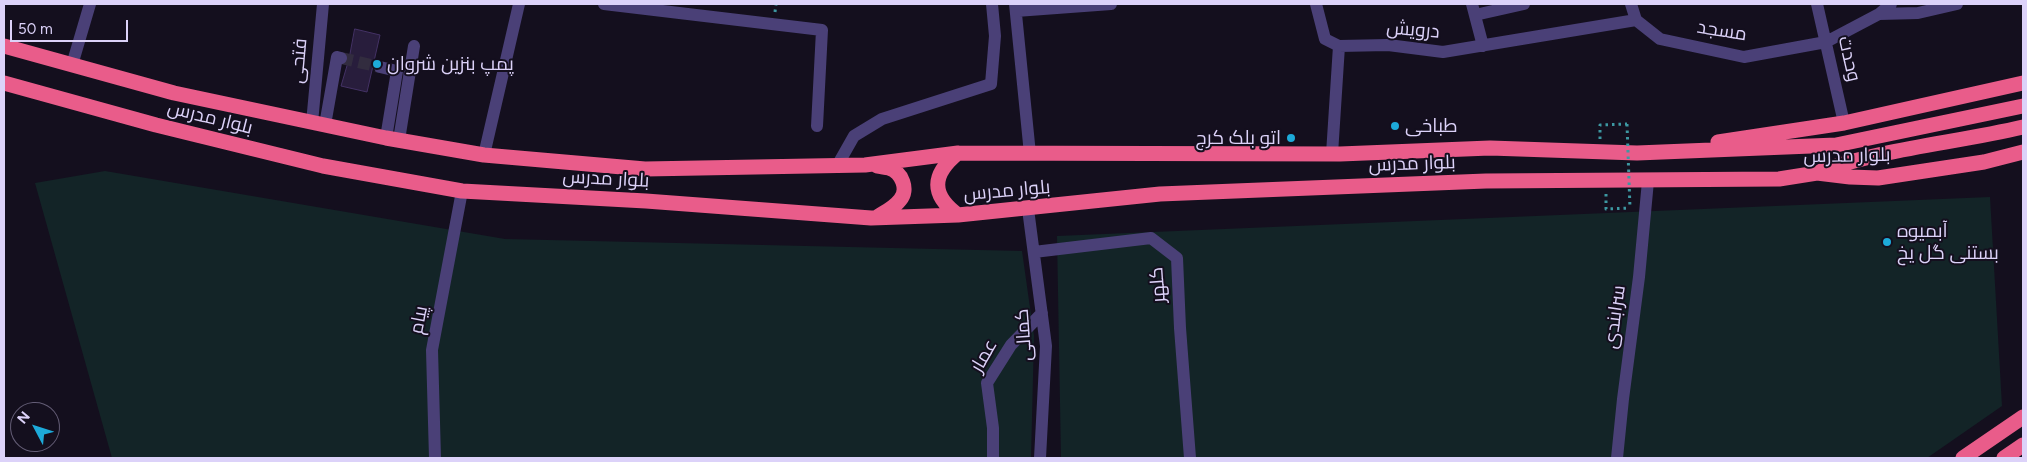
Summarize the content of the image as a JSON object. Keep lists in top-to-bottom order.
{
  "streets": {
    "highway": ["بلوار مدرس"],
    "street": [
      "درویش",
      "مسجد",
      "وحدت",
      "فتحی",
      "کلهر",
      "سرابندی",
      "پیام",
      "کمالی",
      "عمار"
    ]
  },
  "crossings": [
    ["درویش", "مسجد"],
    ["مسجد", "وحدت"],
    ["فتحی", "بلوار مدرس"],
    ["بلوار مدرس", "سرابندی"],
    ["بلوار مدرس", "پیام"],
    ["بلوار مدرس", "کمالی"],
    ["کلهر", "کمالی"],
    ["کمالی", "عمار"]
  ],
  "places": [
    "پمپ بنزین شروان",
    "طباخی",
    "اتو بلک کرج",
    "آبمیوه بستنی گل یخ"
  ],
  "scale_bar": "50 m",
  "north": "top left"
}
